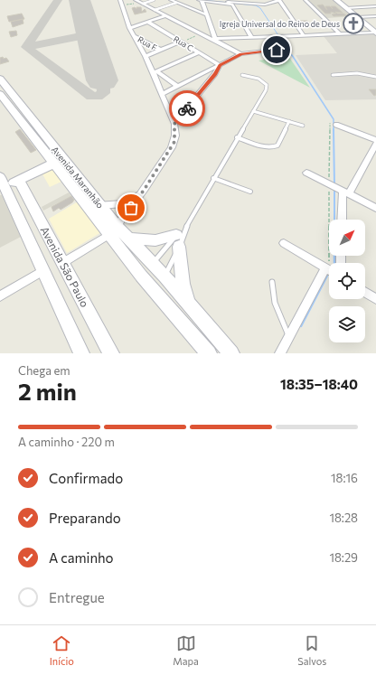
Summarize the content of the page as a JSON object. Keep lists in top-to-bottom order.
{
  "streets": {
    "main road": ["Avenida Maranhão", "Avenida São Paulo"],
    "street": ["Rua F", "Rua C"]
  },
  "places": {
    "church": ["Igreja Universal do Reino de Deus"]
  },
  "north": "top right",
  "page": {
    "heading": ["2 min", "Chega em", "18:35–18:40"],
    "bar": "A caminho · 220 m",
    "list": [
      ["Confirmado", "18:16"],
      ["Preparando", "18:28"],
      ["A caminho", "18:29"],
      "Entregue"
    ],
    "tabs": ["Início", "Mapa", "Salvos"]
  }
}
